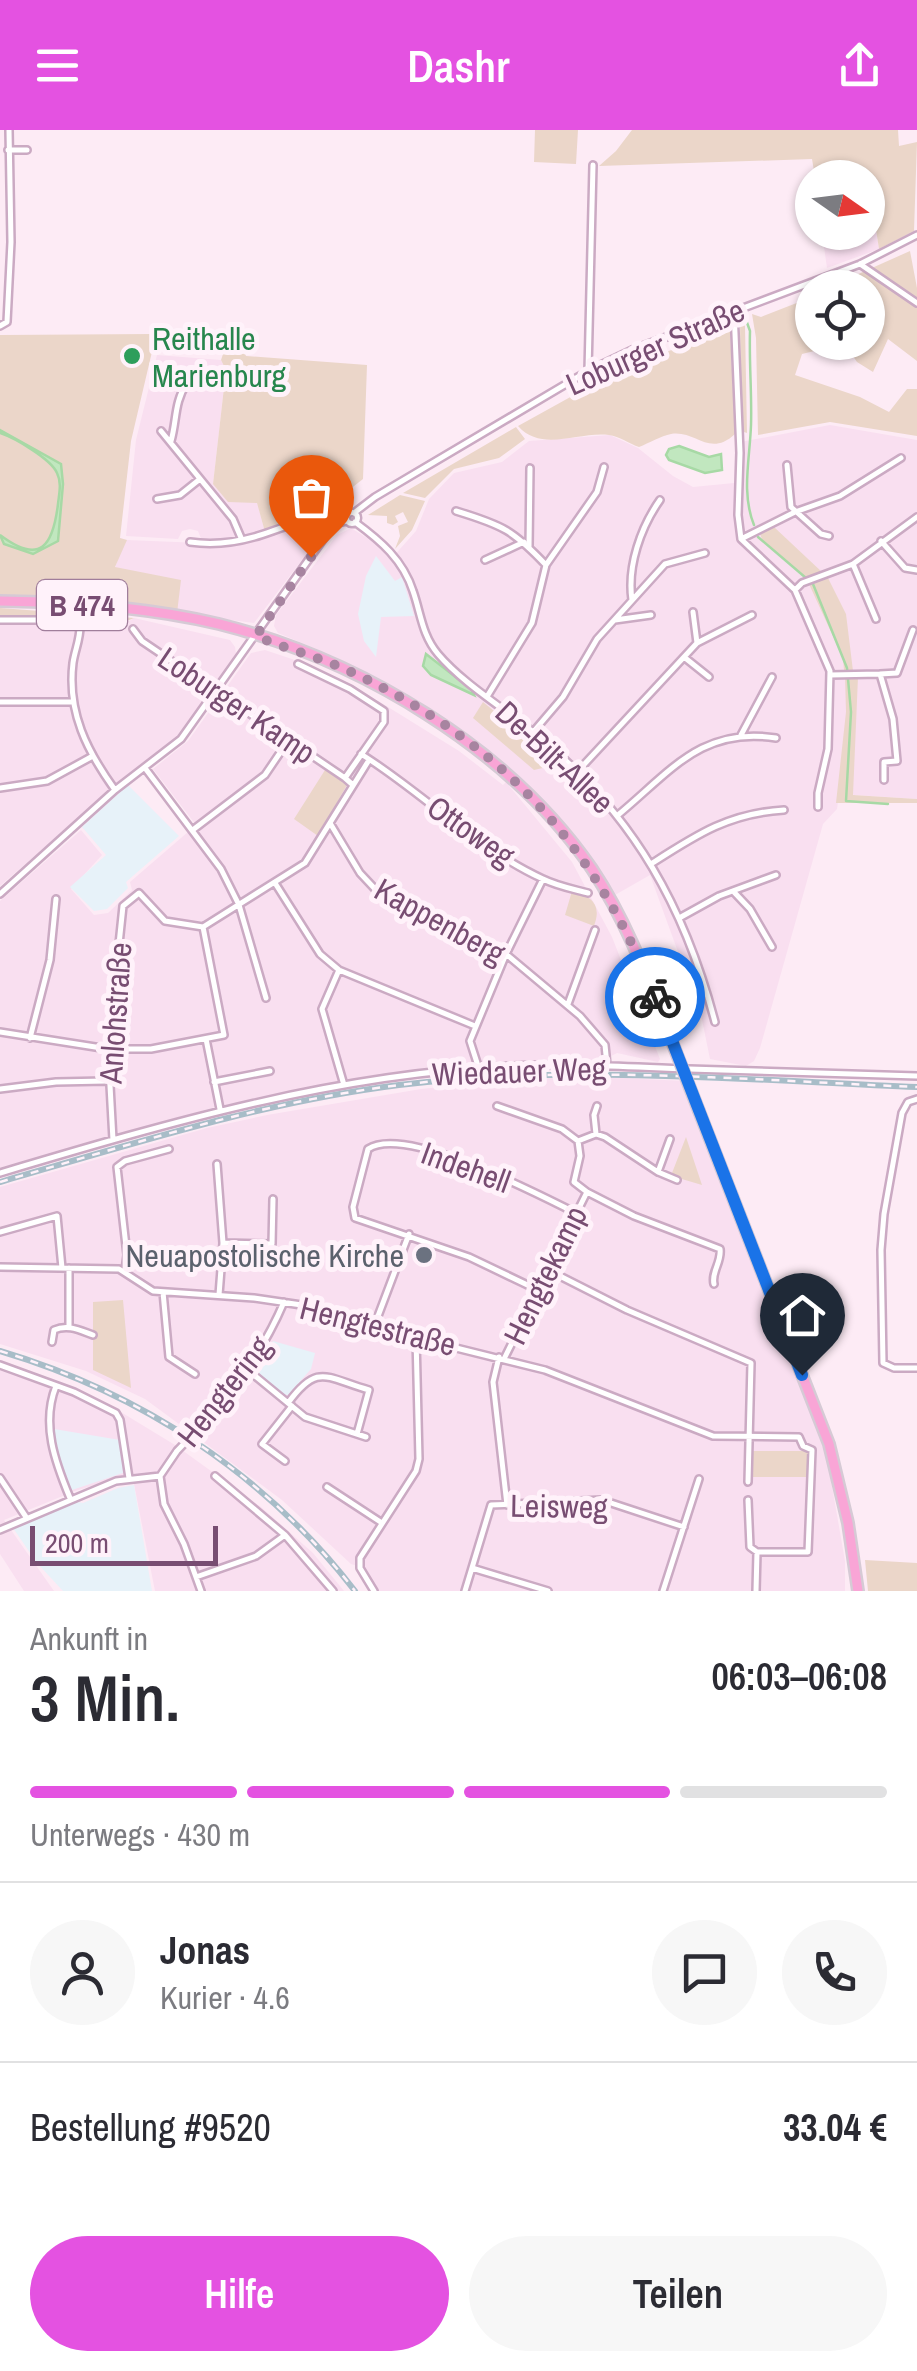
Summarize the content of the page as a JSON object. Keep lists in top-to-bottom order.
{
  "streets": {
    "main road": ["B 474"],
    "street": [
      "Loburger Straße",
      "Loburger Kamp",
      "De-Bilt-Allee",
      "Ottoweg",
      "Kappenberg",
      "Anlohstraße",
      "Wiedauer Weg",
      "Indehell",
      "Hengtekamp",
      "Hengtestraße",
      "Hengtering",
      "Leisweg"
    ]
  },
  "crossings": [
    ["Kappenberg", "Wiedauer Weg"],
    ["Anlohstraße", "Wiedauer Weg"],
    ["Indehell", "Hengtekamp"],
    ["Hengtekamp", "Hengtestraße"],
    ["Hengtestraße", "Hengtering"]
  ],
  "places": ["Reithalle Marienburg", "Neuapostolische Kirche"],
  "scale_bar": "200 m",
  "north": "right",
  "page": {
    "header": "Dashr",
    "scale": "200 m",
    "heading": ["3 Min.", "Ankunft in", "06:03–06:08"],
    "panel": [
      "Jonas",
      "Kurier · 4.6",
      "Bestellung #9520",
      "33.04 €"
    ],
    "bar": "Unterwegs · 430 m",
    "buttons": ["Hilfe", "Teilen"]
  }
}
